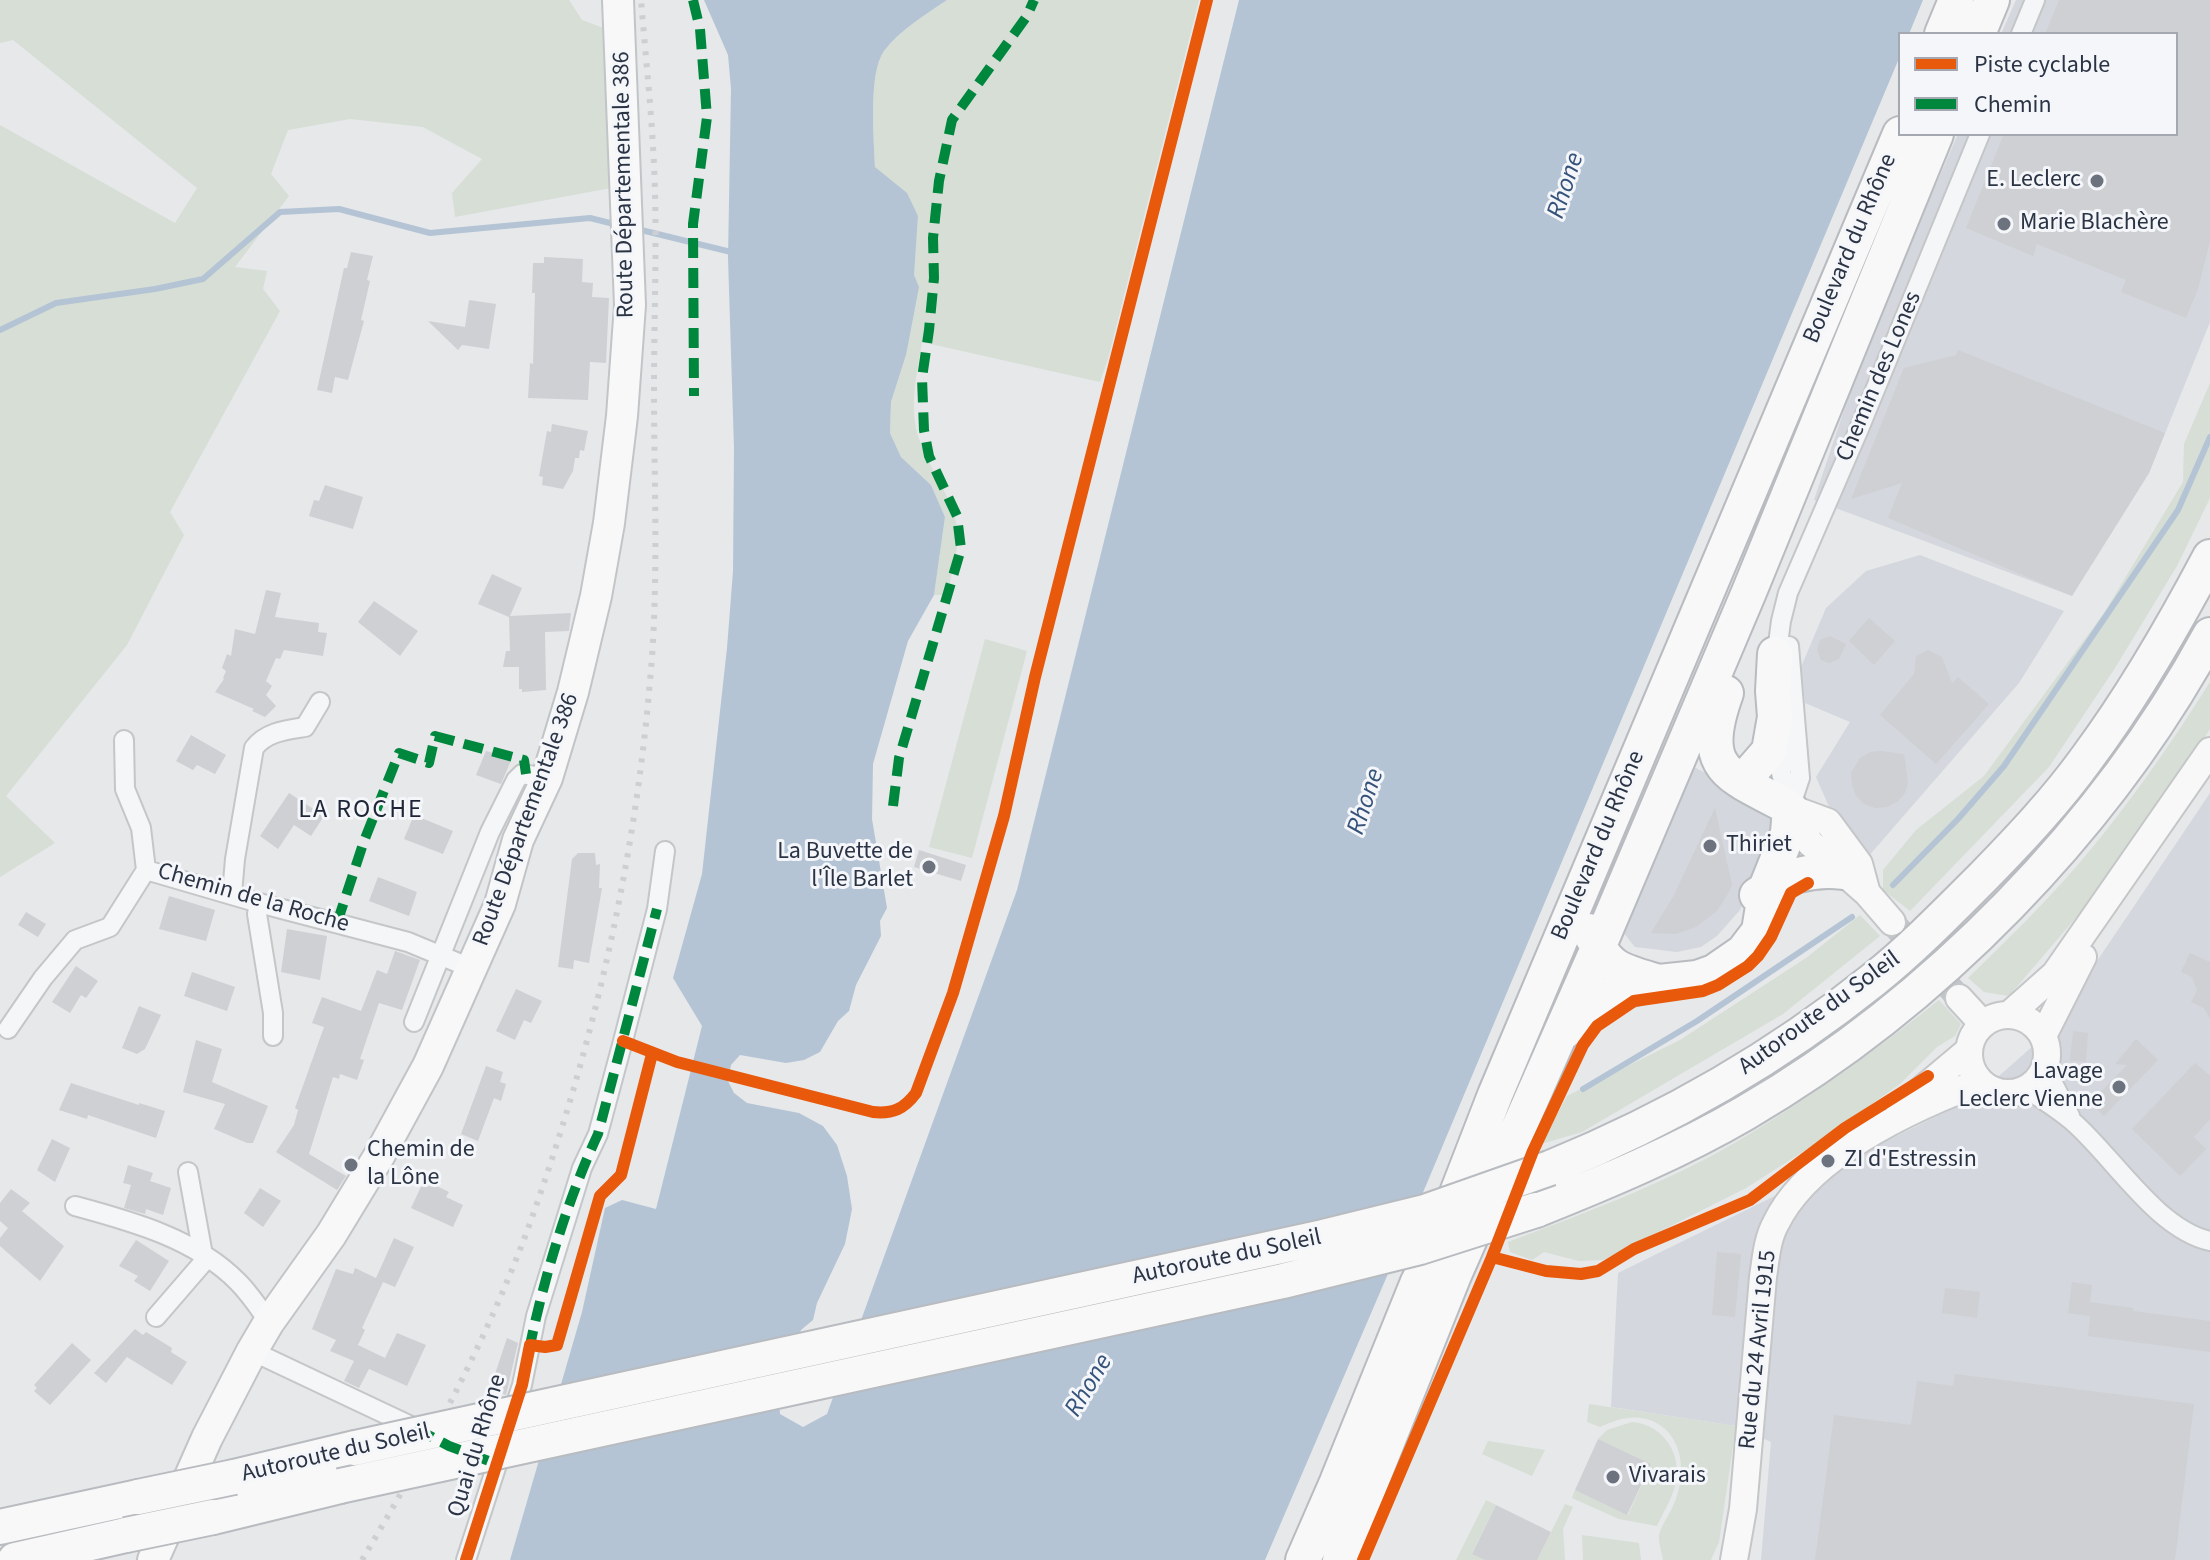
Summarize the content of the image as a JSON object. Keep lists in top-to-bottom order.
{
  "streets": {
    "highway": ["Boulevard du Rhône", "Autoroute du Soleil"],
    "main road": ["Route Départementale 386", "Rue du 24 Avril 1915"],
    "street": ["Chemin des Lones", "Chemin de la Roche", "Quai du Rhône"]
  },
  "crossings": [
    ["Route Départementale 386", "Chemin de la Roche"]
  ],
  "districts": ["LA ROCHE"],
  "water": ["Rhone"],
  "places": [
    "E. Leclerc",
    "Marie Blachère",
    "Thiriet",
    "La Buvette de l'Île Barlet",
    "Lavage Leclerc Vienne",
    "ZI d'Estressin",
    "Chemin de la Lône",
    "Vivarais"
  ],
  "legend": ["Piste cyclable", "Chemin"]
}
